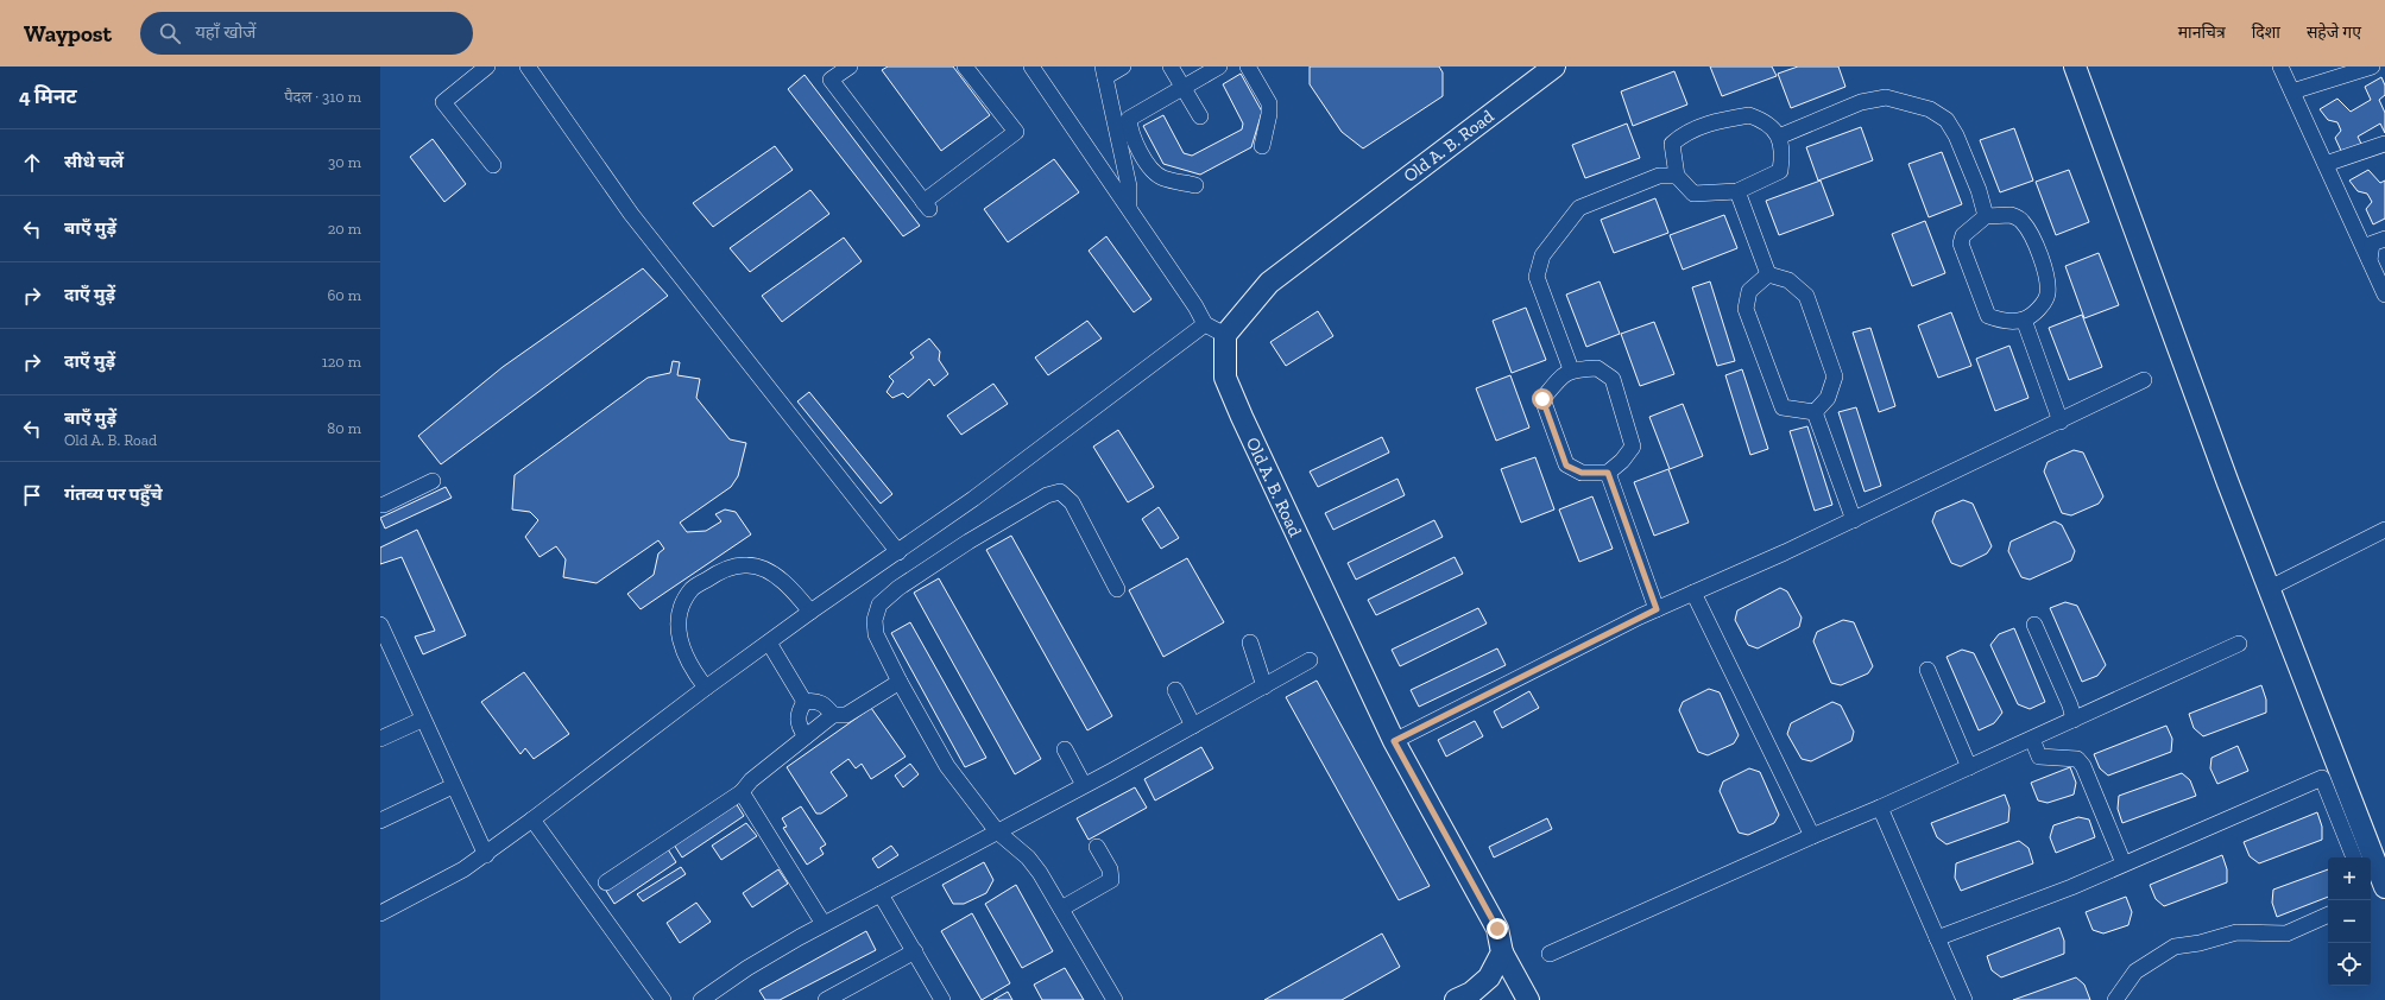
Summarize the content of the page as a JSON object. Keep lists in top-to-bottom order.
{
  "streets": {
    "street": ["Old A. B. Road"]
  },
  "page": {
    "header": "Waypost",
    "search": "यहाँ खोजें",
    "nav": ["मानचित्र", "दिशा", "सहेजे गए"],
    "heading": ["4 मिनट", "पैदल · 310 m"],
    "list": [
      ["सीधे चलें", "30 m"],
      ["बाएँ मुड़ें", "20 m"],
      ["दाएँ मुड़ें", "60 m"],
      ["दाएँ मुड़ें", "120 m"],
      ["बाएँ मुड़ें", "Old A. B. Road", "80 m"],
      "गंतव्य पर पहुँचे"
    ],
    "map_buttons": ["+", "−"]
  }
}
